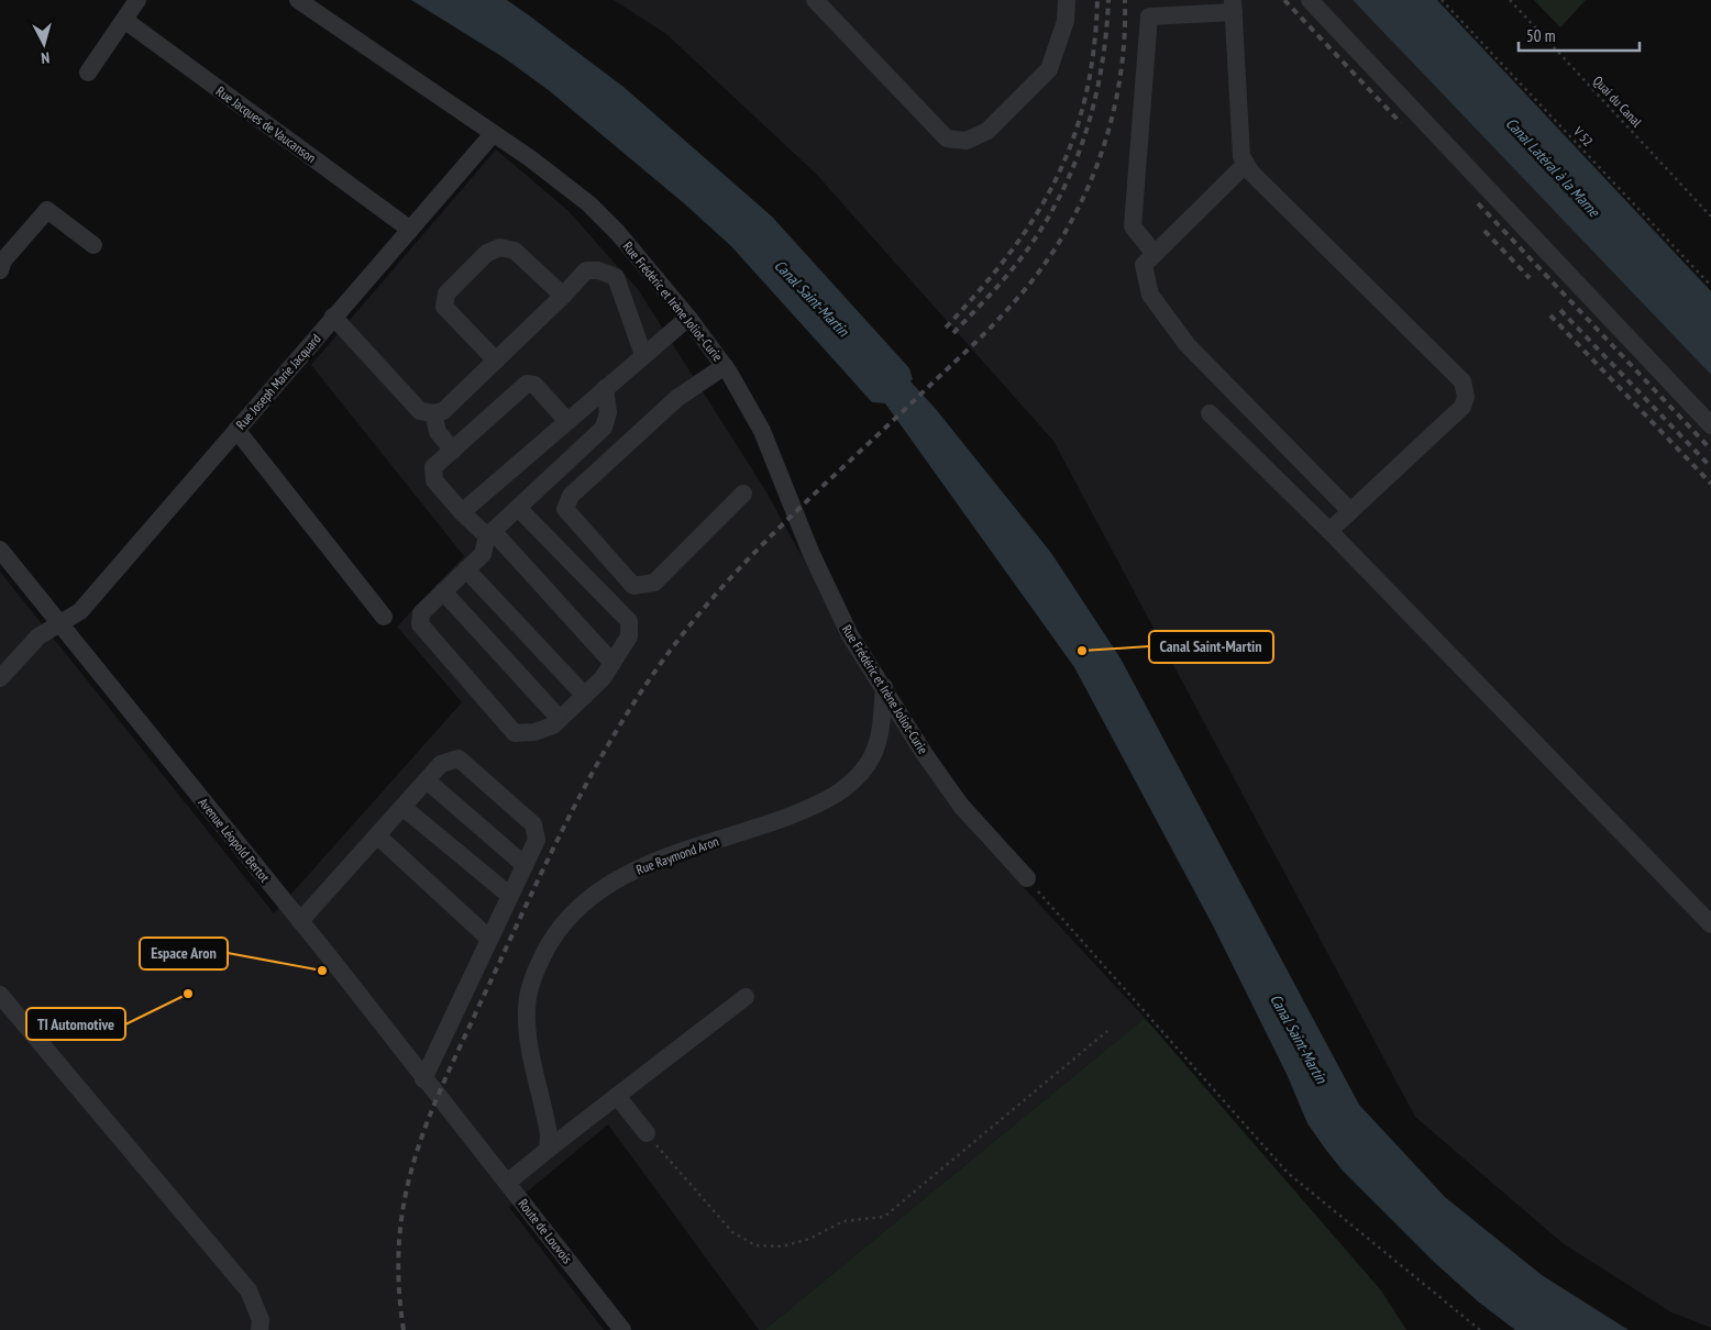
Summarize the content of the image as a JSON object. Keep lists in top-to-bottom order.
{
  "streets": {
    "street": [
      "Rue Jacques de Vaucanson",
      "Rue Frédéric et Irène Joliot-Curie",
      "Rue Joseph Marie Jacquard",
      "Avenue Léopold Bertot",
      "Rue Raymond Aron",
      "Route de Louvois"
    ],
    "path": ["Quai du Canal", "V 52"]
  },
  "crossings": [
    ["Rue Jacques de Vaucanson", "Rue Joseph Marie Jacquard"],
    ["Rue Frédéric et Irène Joliot-Curie", "Rue Joseph Marie Jacquard"],
    ["Rue Frédéric et Irène Joliot-Curie", "Rue Raymond Aron"],
    ["Rue Joseph Marie Jacquard", "Avenue Léopold Bertot"],
    ["Avenue Léopold Bertot", "Route de Louvois"]
  ],
  "water": ["Canal Latéral à la Marne", "Canal Saint-Martin"],
  "places": ["Canal Saint-Martin", "Espace Aron", "TI Automotive"],
  "scale_bar": "50 m",
  "north": "bottom"
}
